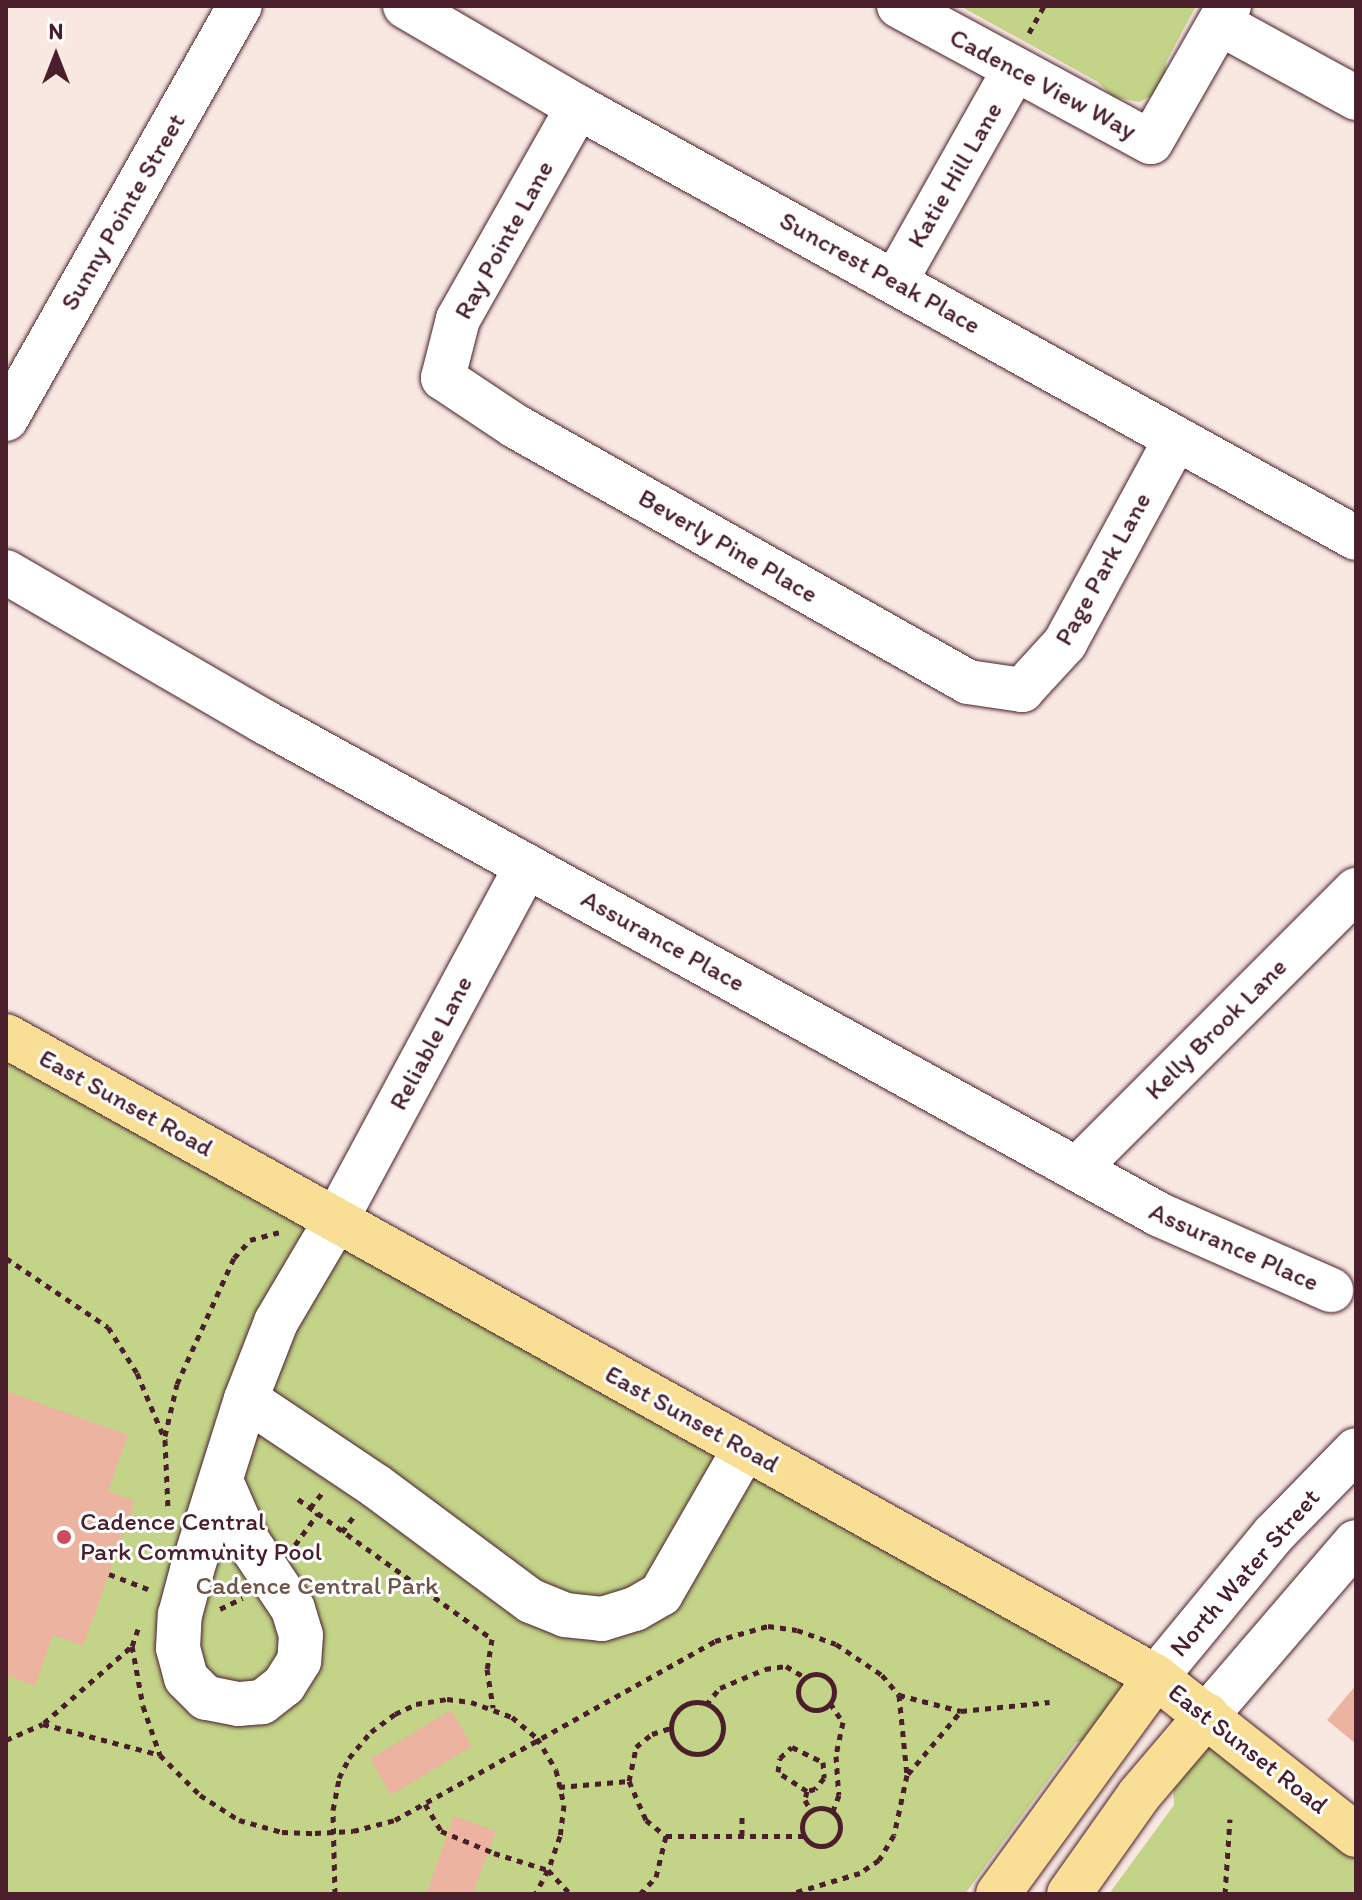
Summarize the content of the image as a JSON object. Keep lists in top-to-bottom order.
{
  "streets": {
    "main road": ["East Sunset Road", "North Water Street"],
    "street": [
      "Cadence View Way",
      "Katie Hill Lane",
      "Sunny Pointe Street",
      "Ray Pointe Lane",
      "Suncrest Peak Place",
      "Beverly Pine Place",
      "Page Park Lane",
      "Assurance Place",
      "Kelly Brook Lane",
      "Reliable Lane"
    ]
  },
  "crossings": [
    ["Cadence View Way", "Katie Hill Lane"],
    ["Katie Hill Lane", "Suncrest Peak Place"],
    ["Ray Pointe Lane", "Suncrest Peak Place"],
    ["Ray Pointe Lane", "Beverly Pine Place"],
    ["Suncrest Peak Place", "Page Park Lane"],
    ["Beverly Pine Place", "Page Park Lane"],
    ["Assurance Place", "Kelly Brook Lane"],
    ["Assurance Place", "Reliable Lane"],
    ["Reliable Lane", "East Sunset Road"],
    ["East Sunset Road", "North Water Street"]
  ],
  "parks": ["Cadence Central Park"],
  "places": ["Cadence Central Park Community Pool"],
  "north": "top"
}
